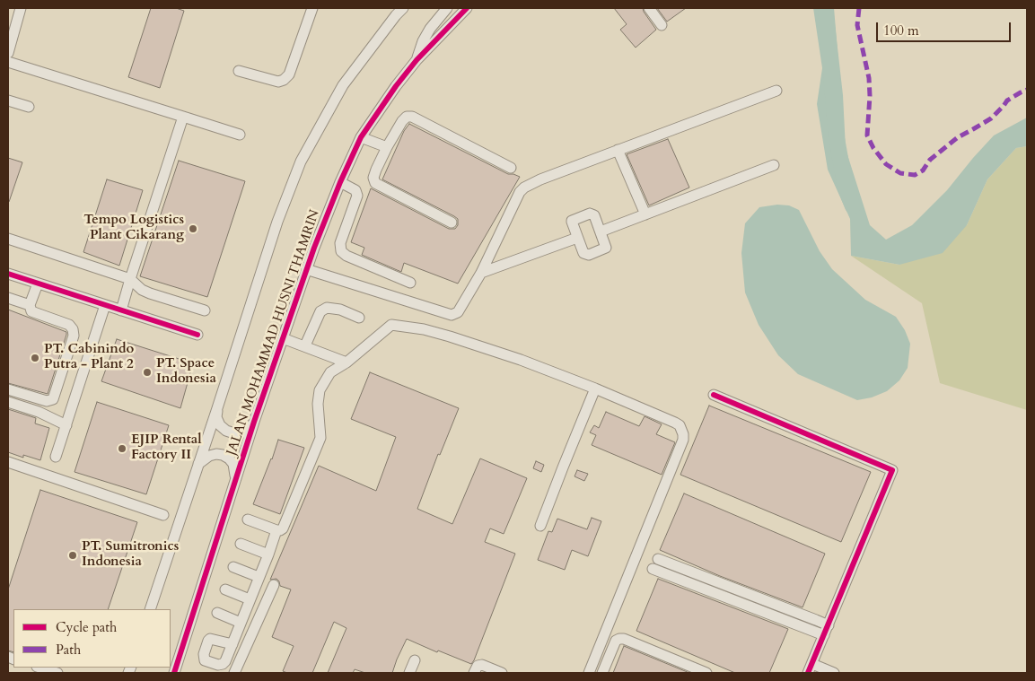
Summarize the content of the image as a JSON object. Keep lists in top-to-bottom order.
{
  "streets": {
    "street": ["JALAN MOHAMMAD HUSNI THAMRIN"]
  },
  "places": [
    "Tempo Logistics Plant Cikarang",
    "PT. Cabinindo Putra - Plant 2",
    "PT. Space Indonesia",
    "EJIP Rental Factory II",
    "PT. Sumitronics Indonesia"
  ],
  "legend": ["Cycle path", "Path"],
  "scale_bar": "100 m"
}
